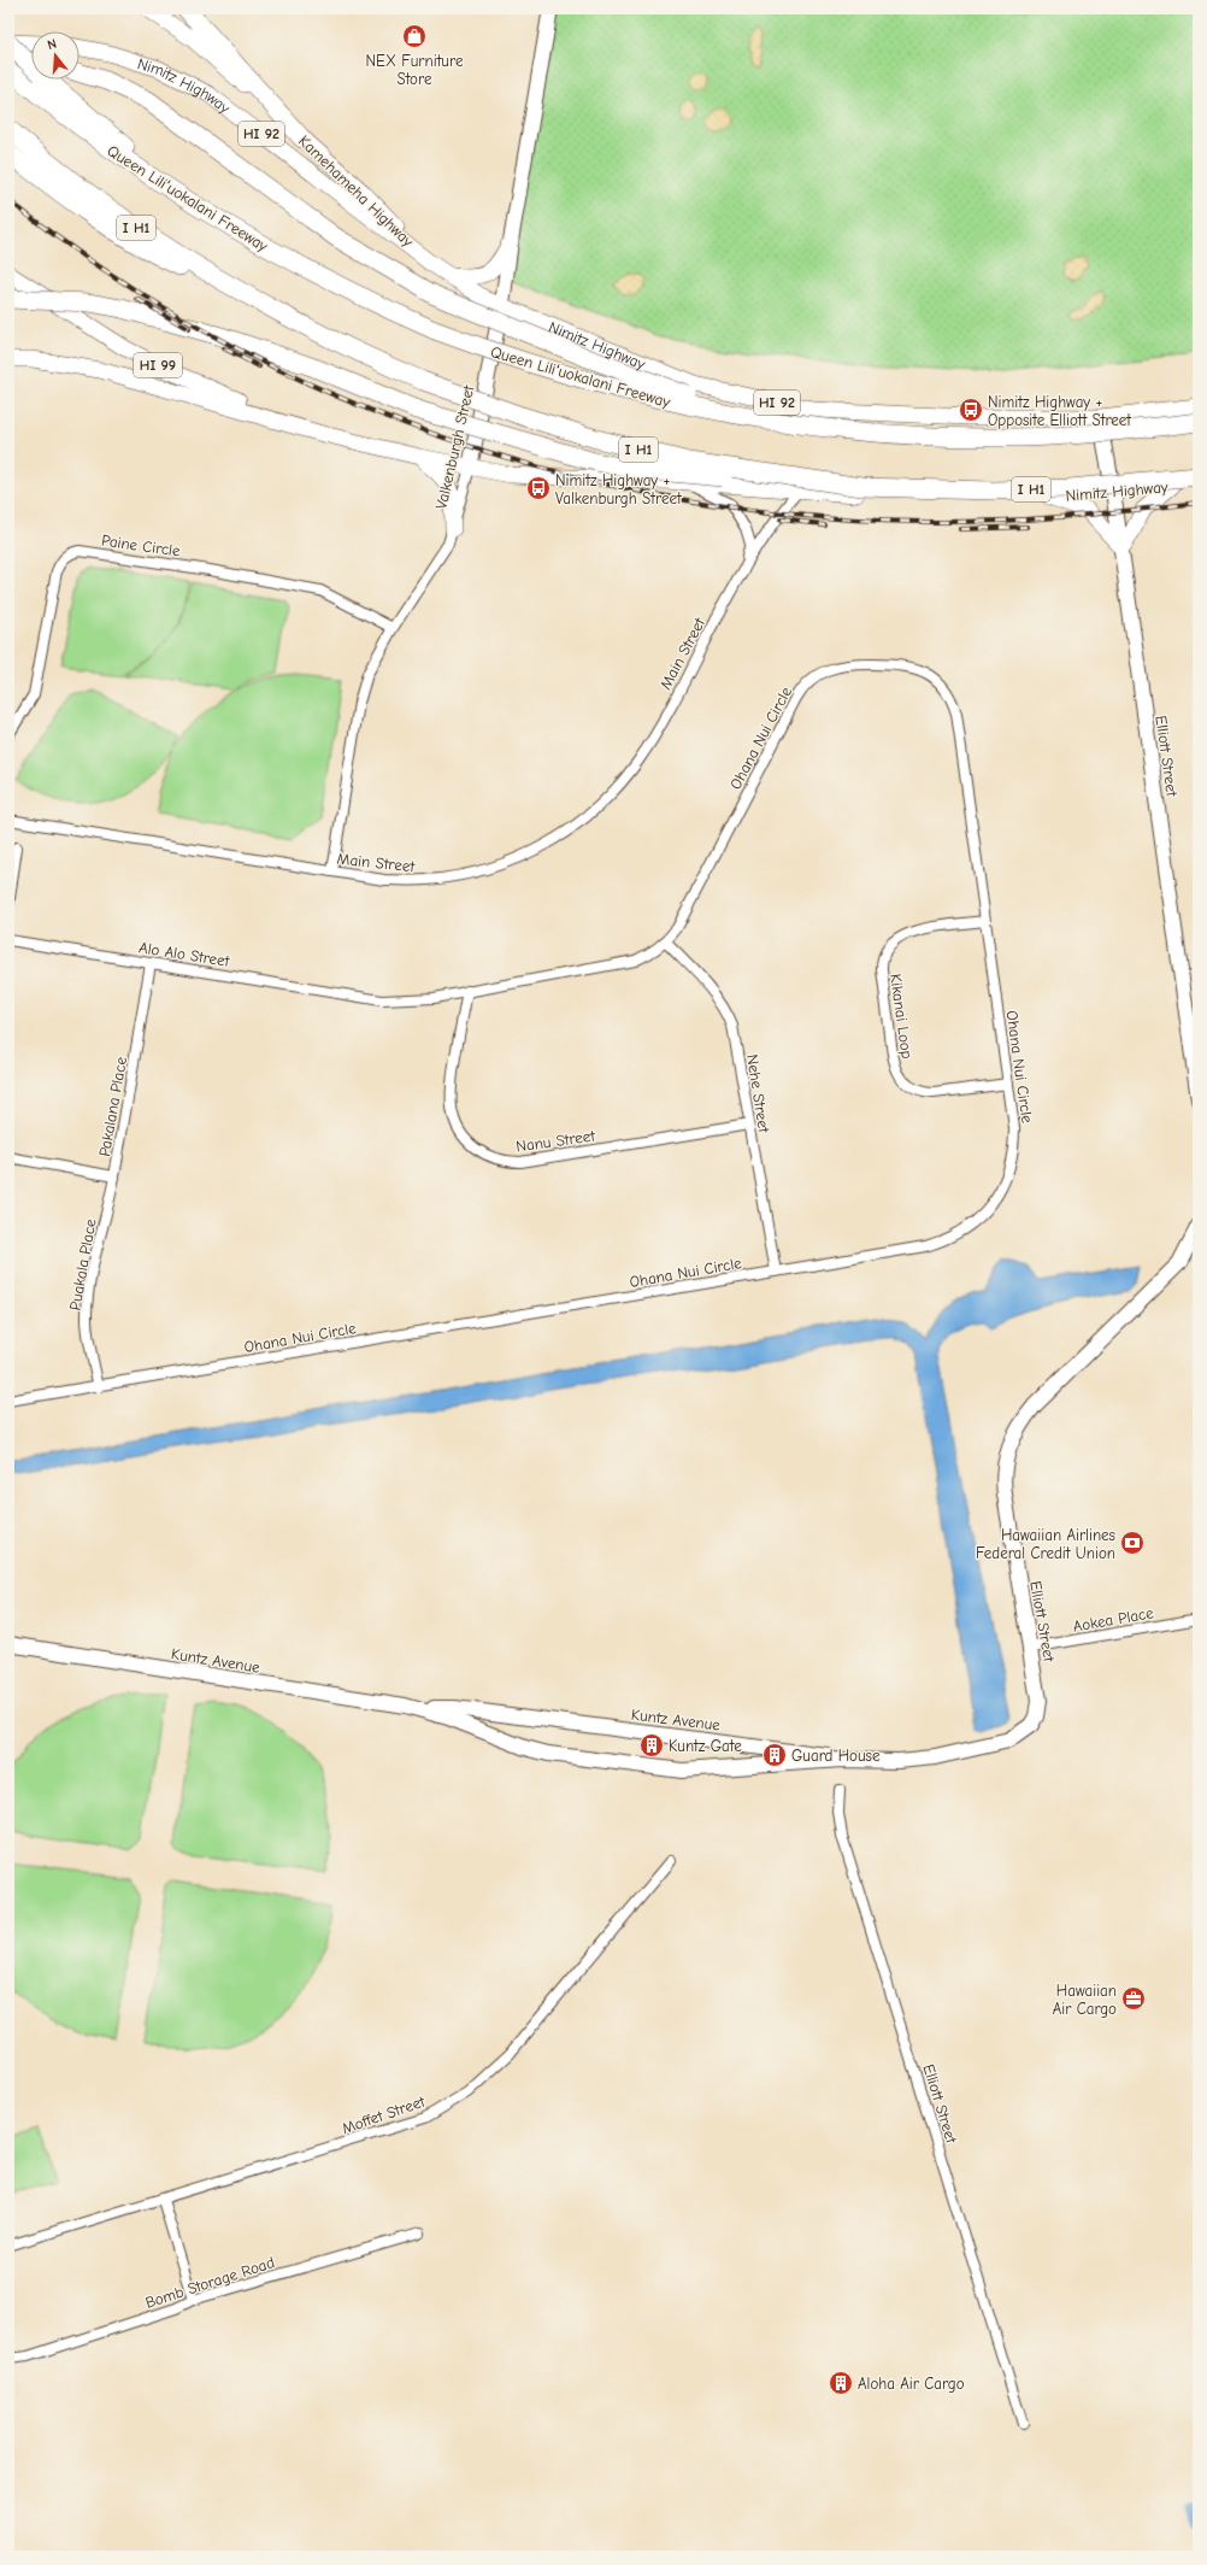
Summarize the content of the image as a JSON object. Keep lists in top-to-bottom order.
{
  "streets": {
    "highway": ["Queen Liliʻuokalani Freeway", "I H1"],
    "main road": [
      "Nimitz Highway",
      "HI 92",
      "Kamehameha Highway",
      "HI 99"
    ],
    "street": [
      "Valkenburgh Street",
      "Paine Circle",
      "Main Street",
      "Ohana Nui Circle",
      "Elliott Street",
      "Alo Alo Street",
      "Kikanai Loop",
      "Nehe Street",
      "Pakalana Place",
      "Nanu Street",
      "Puakala Place",
      "Aokea Place",
      "Kuntz Avenue",
      "Moffet Street",
      "Bomb Storage Road"
    ]
  },
  "crossings": [
    ["Nimitz Highway", "Kamehameha Highway"],
    ["Nimitz Highway", "HI 99"],
    ["Nimitz Highway", "Valkenburgh Street"],
    ["Nimitz Highway", "Main Street"],
    ["Nimitz Highway", "Elliott Street"],
    ["Valkenburgh Street", "Paine Circle"],
    ["Valkenburgh Street", "Main Street"],
    ["Ohana Nui Circle", "Alo Alo Street"],
    ["Ohana Nui Circle", "Kikanai Loop"],
    ["Ohana Nui Circle", "Nehe Street"],
    ["Ohana Nui Circle", "Nanu Street"],
    ["Ohana Nui Circle", "Puakala Place"],
    ["Elliott Street", "Aokea Place"],
    ["Elliott Street", "Kuntz Avenue"],
    ["Alo Alo Street", "Pakalana Place"],
    ["Nehe Street", "Nanu Street"],
    ["Pakalana Place", "Puakala Place"]
  ],
  "places": {
    "shop": ["NEX Furniture Store"],
    "bus stop": ["Nimitz Highway + Opposite Elliott Street", "Nimitz Highway + Valkenburgh Street"],
    "bank": ["Hawaiian Airlines Federal Credit Union"],
    "building": ["Kuntz Gate", "Guard House", "Aloha Air Cargo"],
    "office": ["Hawaiian Air Cargo"]
  },
  "north": "top"
}
